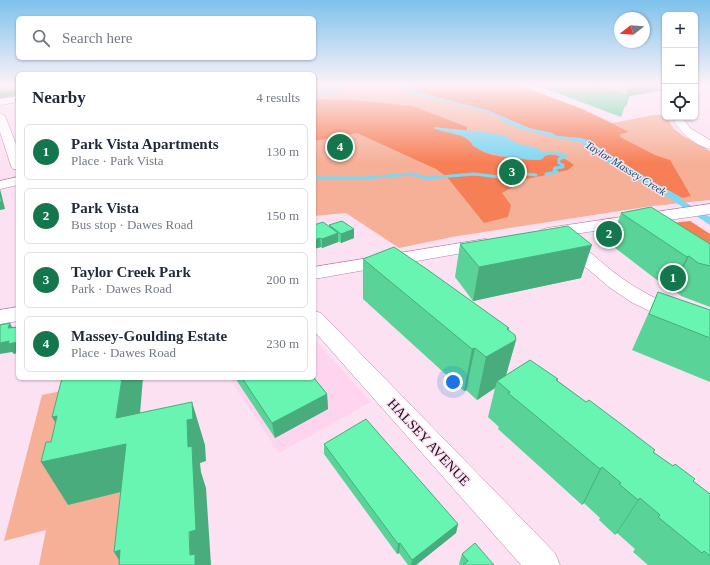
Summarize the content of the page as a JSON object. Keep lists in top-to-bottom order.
{
  "streets": {
    "street": ["HALSEY AVENUE"]
  },
  "water": ["Taylor Massey Creek"],
  "north": "left",
  "page": {
    "map_buttons": ["+", "−"],
    "search": "Search here",
    "heading": ["Nearby", "4 results"],
    "list": [
      {
        "mark": "1",
        "name": "Park Vista Apartments",
        "note": "Place · Park Vista",
        "value": "130 m"
      },
      {
        "mark": "2",
        "name": "Park Vista",
        "note": "Bus stop · Dawes Road",
        "value": "150 m"
      },
      {
        "mark": "3",
        "name": "Taylor Creek Park",
        "note": "Park · Dawes Road",
        "value": "200 m"
      },
      {
        "mark": "4",
        "name": "Massey-Goulding Estate",
        "note": "Place · Dawes Road",
        "value": "230 m"
      }
    ],
    "pins": [
      "4",
      "3",
      "2",
      "1"
    ]
  }
}
